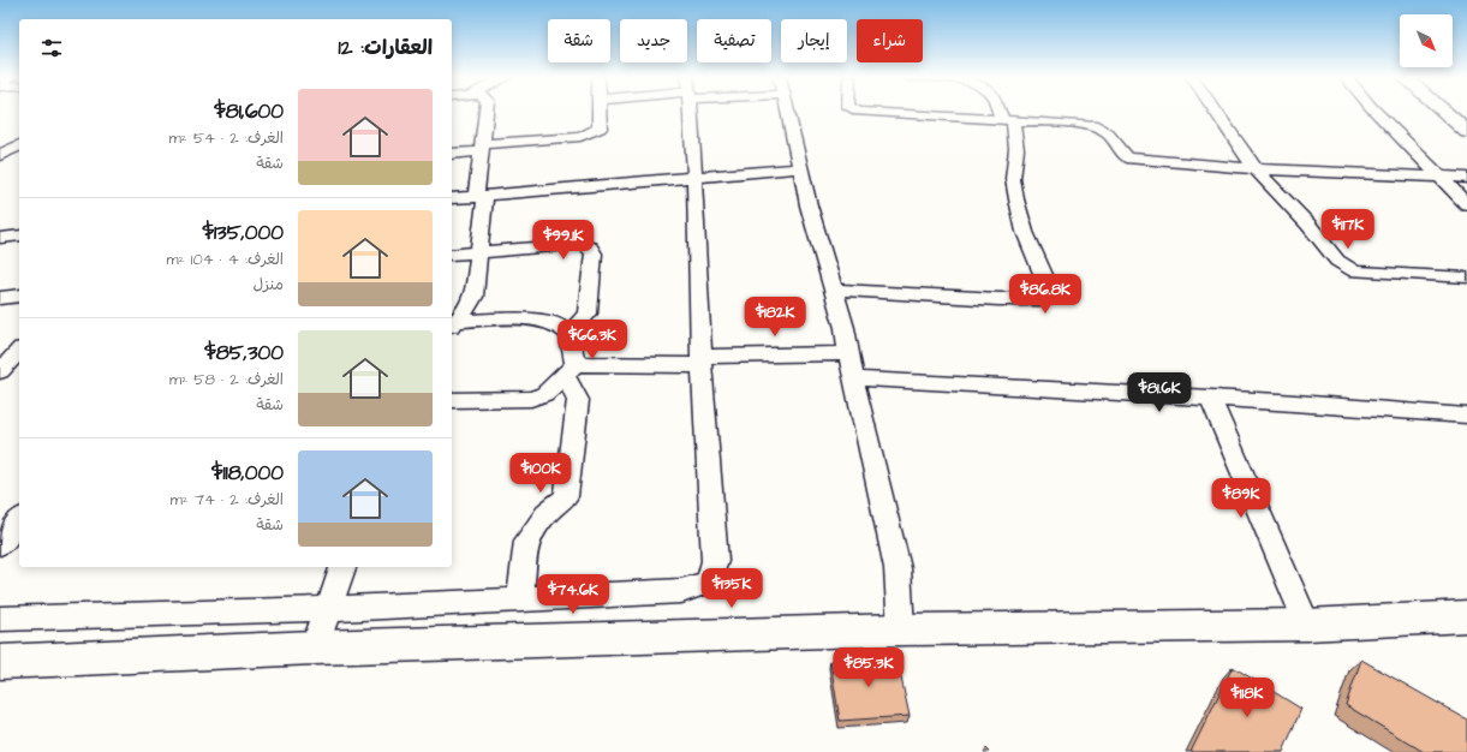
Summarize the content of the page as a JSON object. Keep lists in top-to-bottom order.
{
  "north": "bottom right",
  "page": {
    "chip": [
      "شراء",
      "إيجار",
      "تصفية",
      "جديد",
      "شقة"
    ],
    "heading": "العقارات: 12",
    "list": [
      {
        "name": "$81,600",
        "note": "الغرف: 2 · 54 m² · شقة"
      },
      {
        "name": "$135,000",
        "note": "الغرف: 4 · 104 m² · منزل"
      },
      {
        "name": "$85,300",
        "note": "الغرف: 2 · 58 m² · شقة"
      },
      {
        "name": "$118,000",
        "note": "الغرف: 2 · 74 m² · شقة"
      }
    ],
    "price": [
      "$117K",
      "$99.1K",
      "$86.8K",
      "$182K",
      "$66.3K",
      "$81.6K",
      "$100K",
      "$89K",
      "$135K",
      "$74.6K",
      "$85.3K",
      "$118K"
    ]
  }
}
